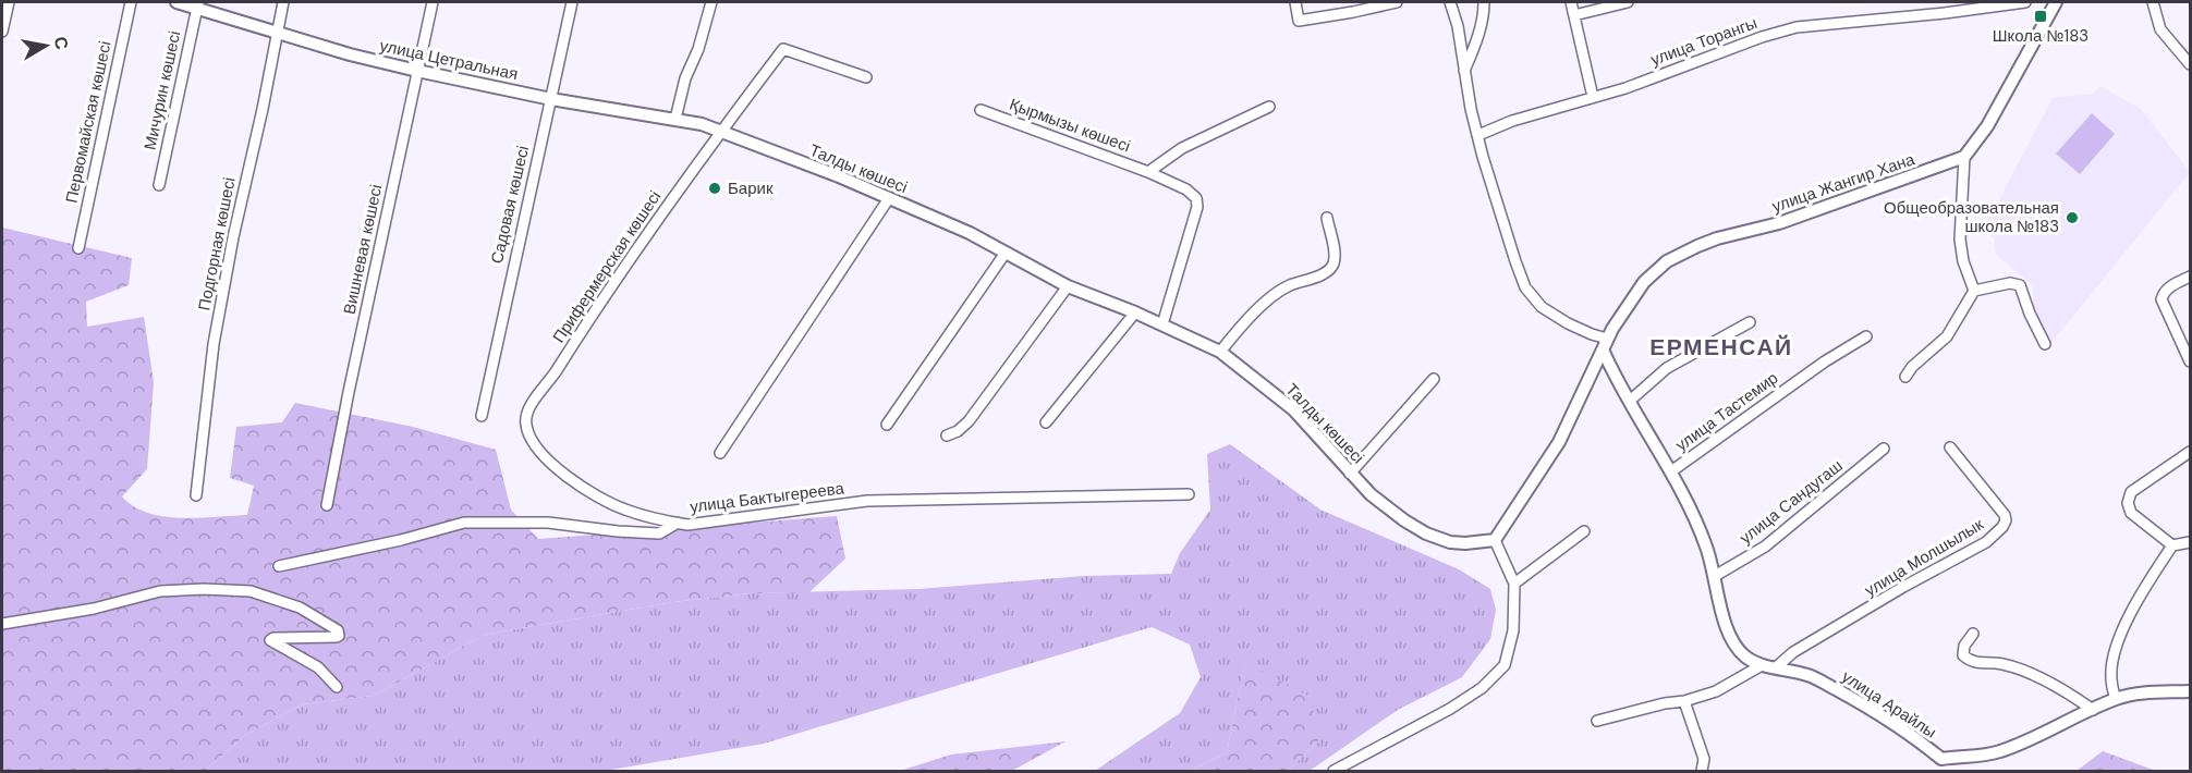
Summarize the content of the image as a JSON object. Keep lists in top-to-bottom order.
{
  "streets": {
    "street": [
      "улица Торангы",
      "улица Цетральная",
      "Мичурин көшесі",
      "Первомайская көшесі",
      "Қырмызы көшесі",
      "Талды көшесі",
      "улица Жангир Хана",
      "Садовая көшесі",
      "Подгорная көшесі",
      "Вишневая көшесі",
      "Прифермерская көшесі",
      "улица Тастемир",
      "улица Бактыгереева",
      "улица Сандугаш",
      "улица Молшылык",
      "улица Арайлы"
    ]
  },
  "crossings": [
    ["улица Цетральная", "Мичурин көшесі"],
    ["улица Цетральная", "Талды көшесі"],
    ["улица Цетральная", "Садовая көшесі"],
    ["улица Цетральная", "Подгорная көшесі"],
    ["улица Цетральная", "Вишневая көшесі"],
    ["улица Цетральная", "Прифермерская көшесі"],
    ["Қырмызы көшесі", "Талды көшесі"],
    ["Талды көшесі", "улица Жангир Хана"],
    ["Талды көшесі", "Прифермерская көшесі"],
    ["Прифермерская көшесі", "улица Бактыгереева"],
    ["улица Молшылык", "улица Арайлы"]
  ],
  "districts": ["ЕРМЕНСАЙ"],
  "places": {
    "transit": ["Школа №183"],
    "other": ["Барик", "Общеобразовательная школа №183"]
  },
  "north": "right"
}
